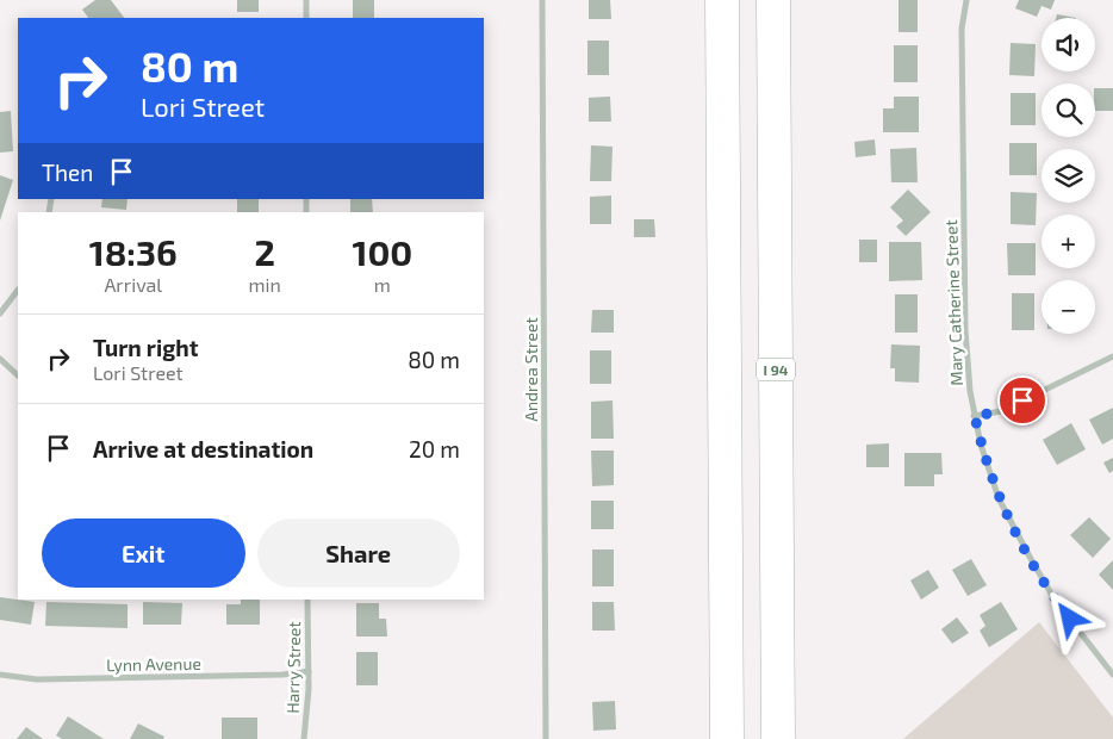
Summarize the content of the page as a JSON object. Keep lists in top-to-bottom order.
{
  "streets": {
    "highway": ["I 94"],
    "street": [
      "Mary Catherine Street",
      "Andrea Street",
      "Lynn Avenue",
      "Harry Street"
    ]
  },
  "crossings": [
    ["Lynn Avenue", "Harry Street"]
  ],
  "page": {
    "map_buttons": ["+", "−"],
    "turn": ["80 m", "Lori Street"],
    "then": "Then",
    "eta": [
      "18:36",
      "Arrival",
      "2",
      "min",
      "100",
      "m"
    ],
    "list": [
      {
        "name": "Turn right",
        "note": "Lori Street",
        "value": "80 m"
      },
      {
        "name": "Arrive at destination",
        "value": "20 m"
      }
    ],
    "buttons": ["Exit", "Share"]
  }
}
